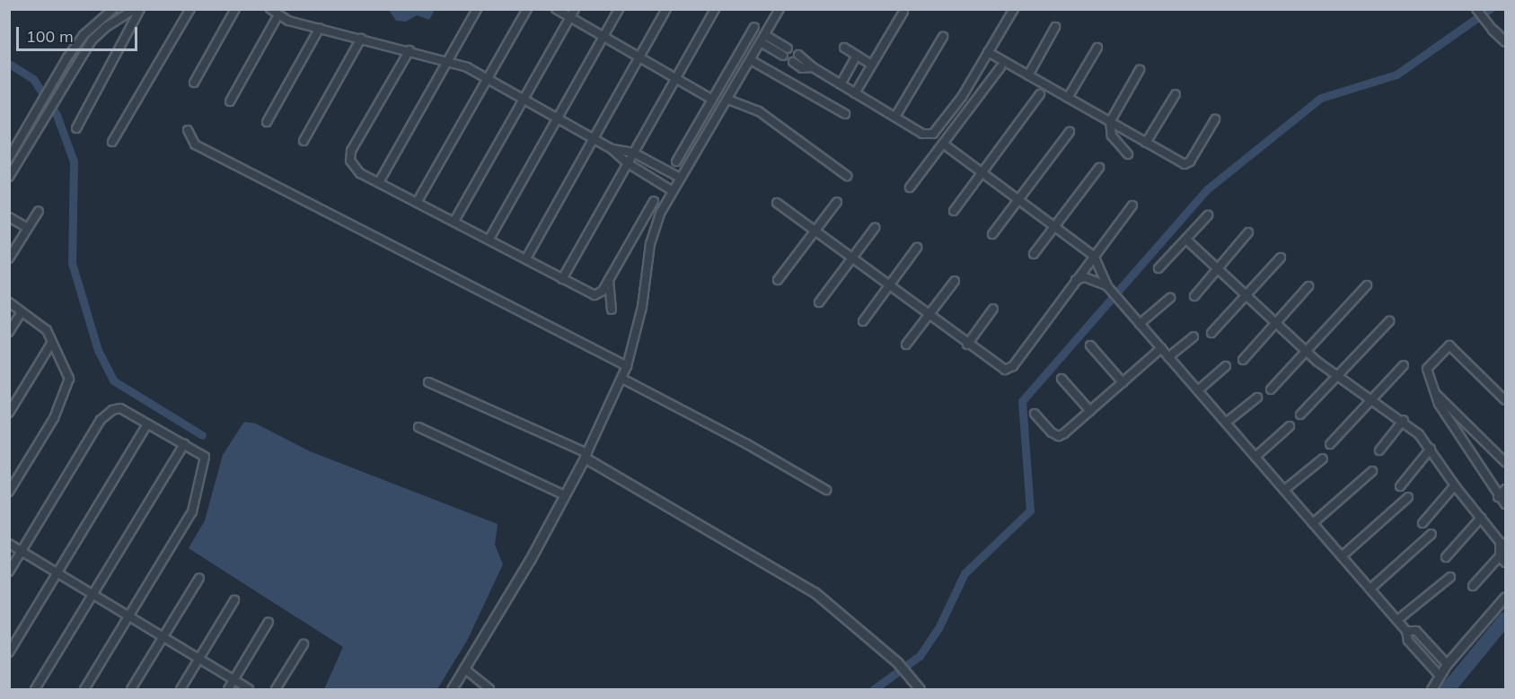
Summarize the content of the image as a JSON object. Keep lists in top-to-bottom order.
{
  "scale_bar": "100 m"
}
